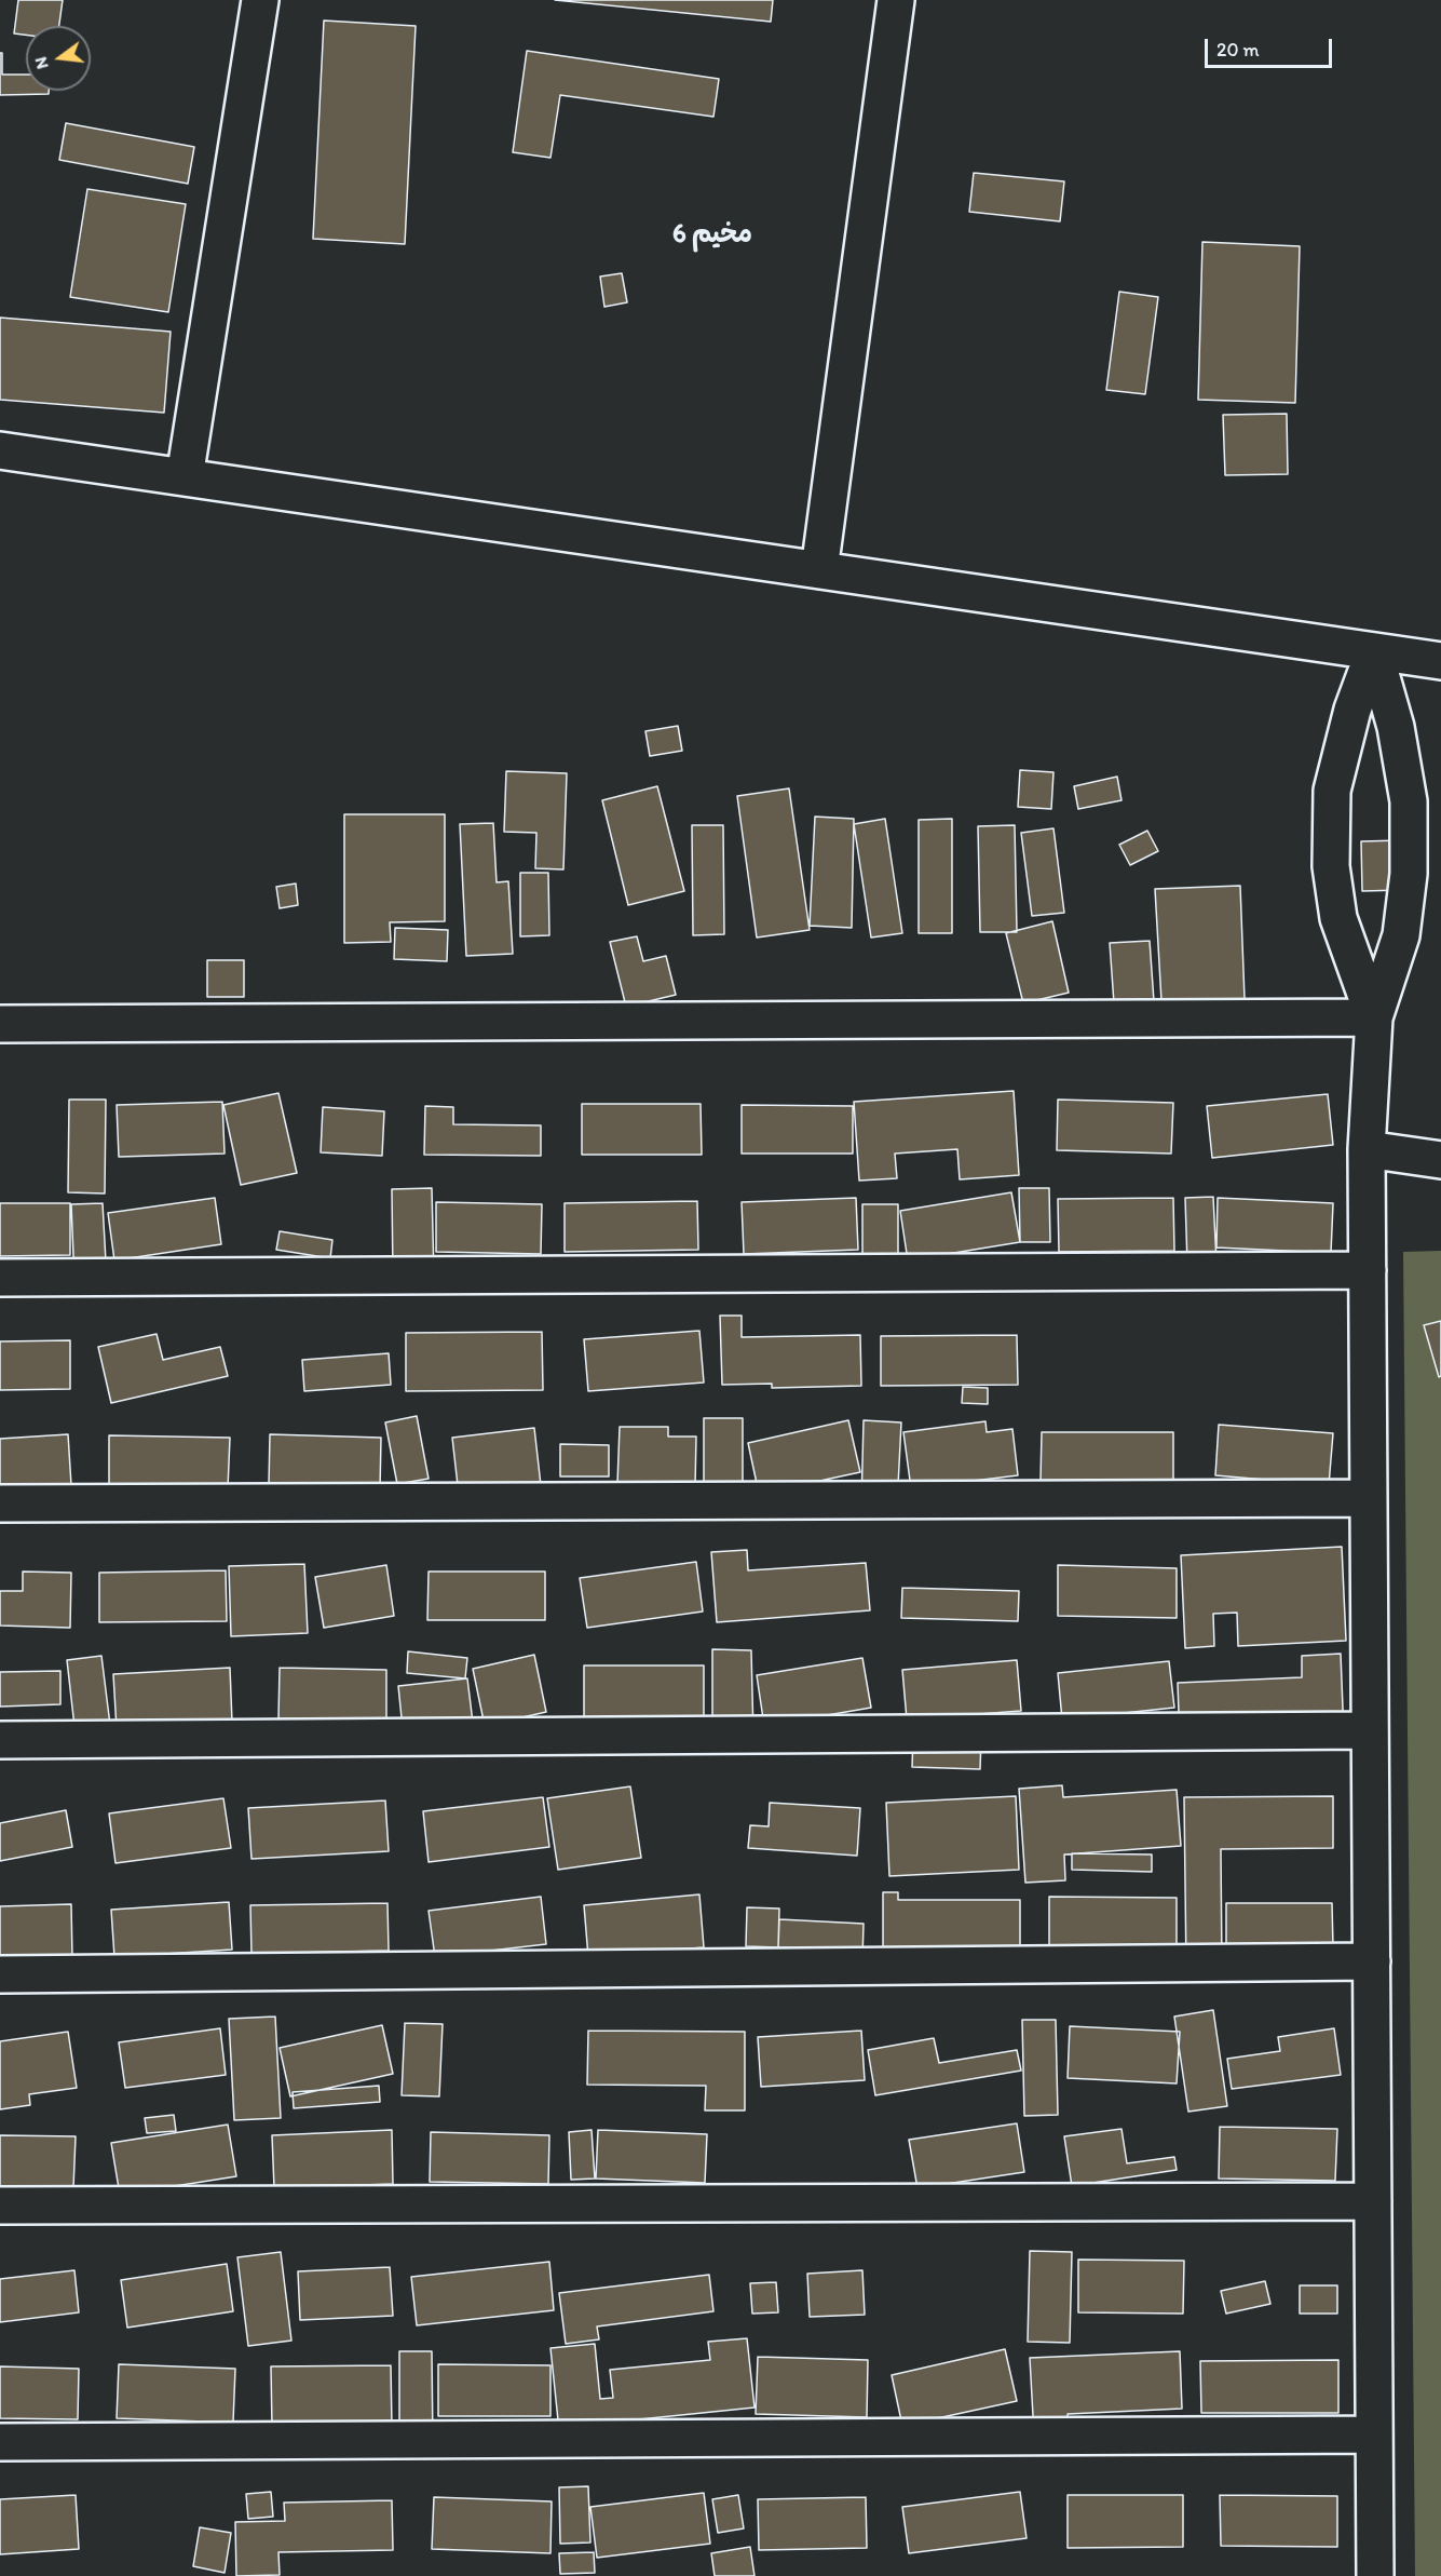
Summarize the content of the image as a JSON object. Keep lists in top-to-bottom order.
{
  "districts": ["مخيم 6"],
  "scale_bar": "20 m",
  "north": "left"
}
